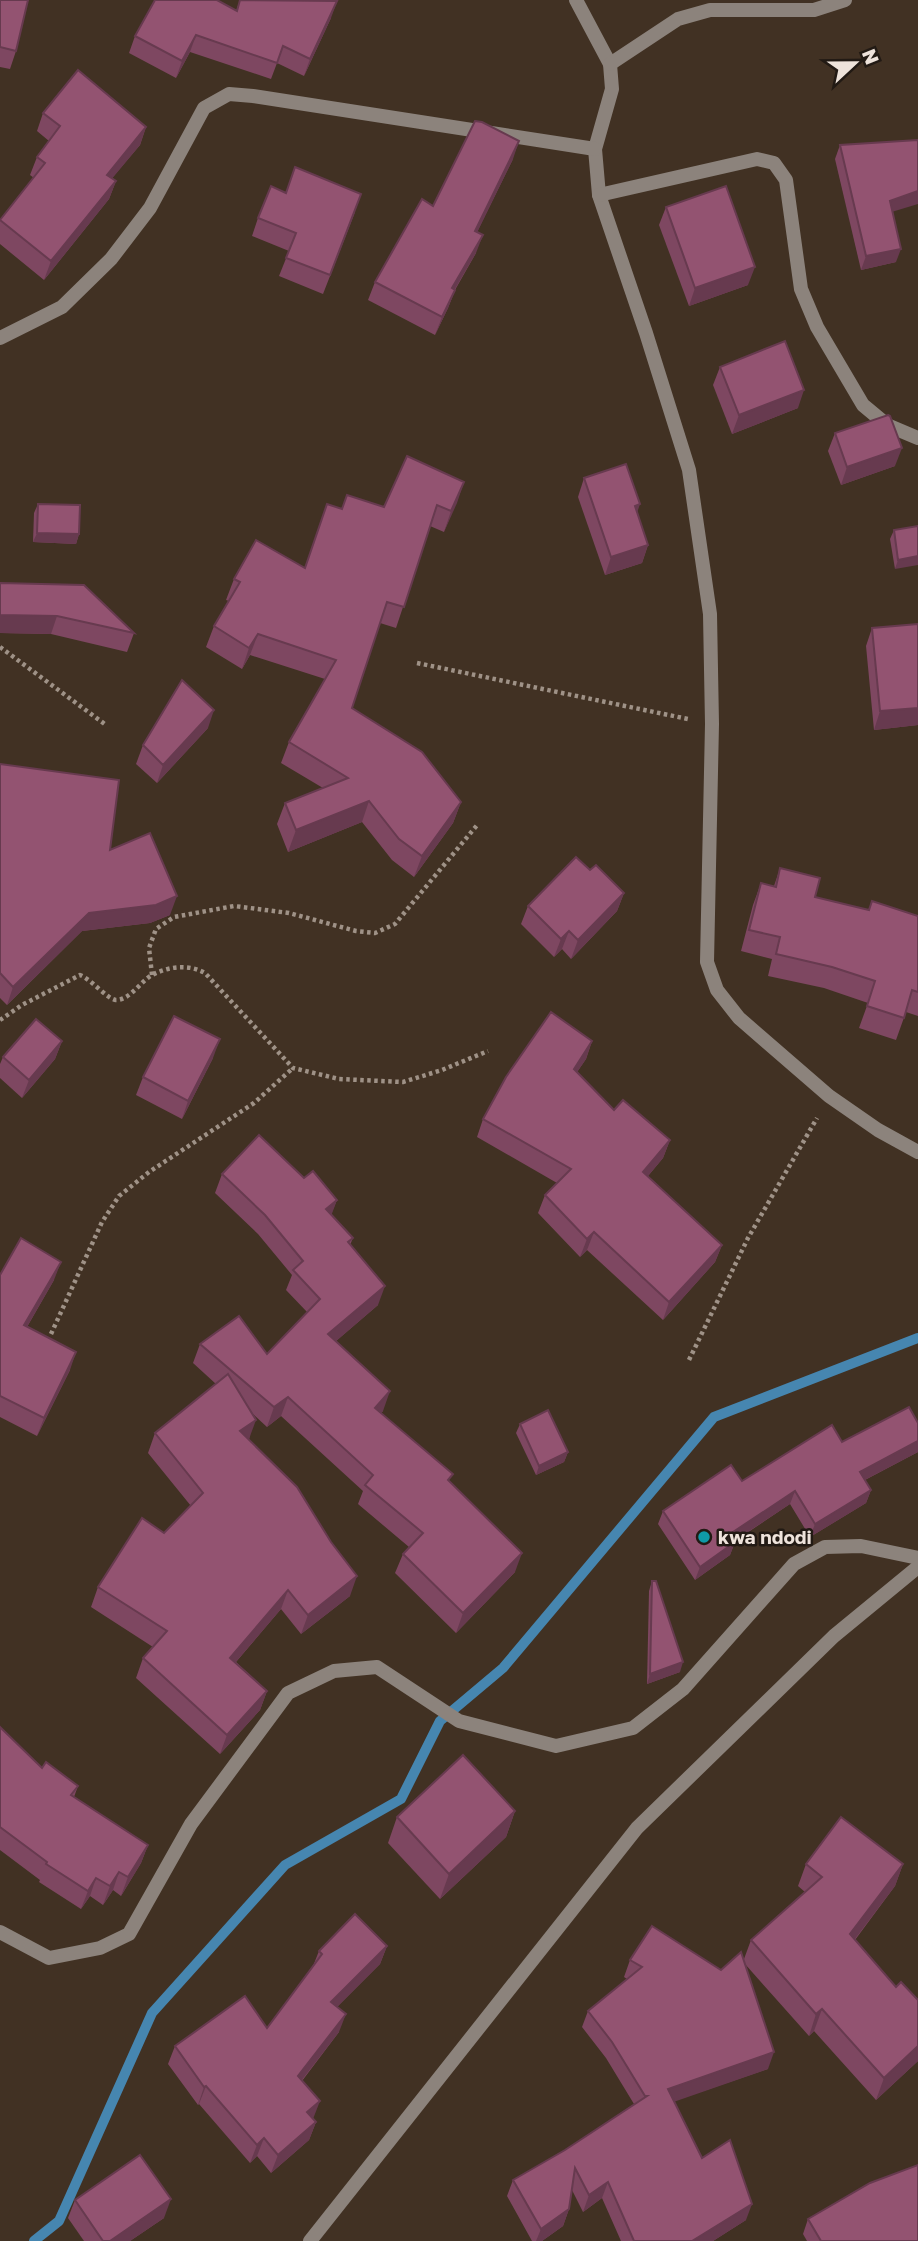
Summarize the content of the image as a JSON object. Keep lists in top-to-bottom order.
{
  "places": ["kwa ndodi"],
  "north": "right"
}
